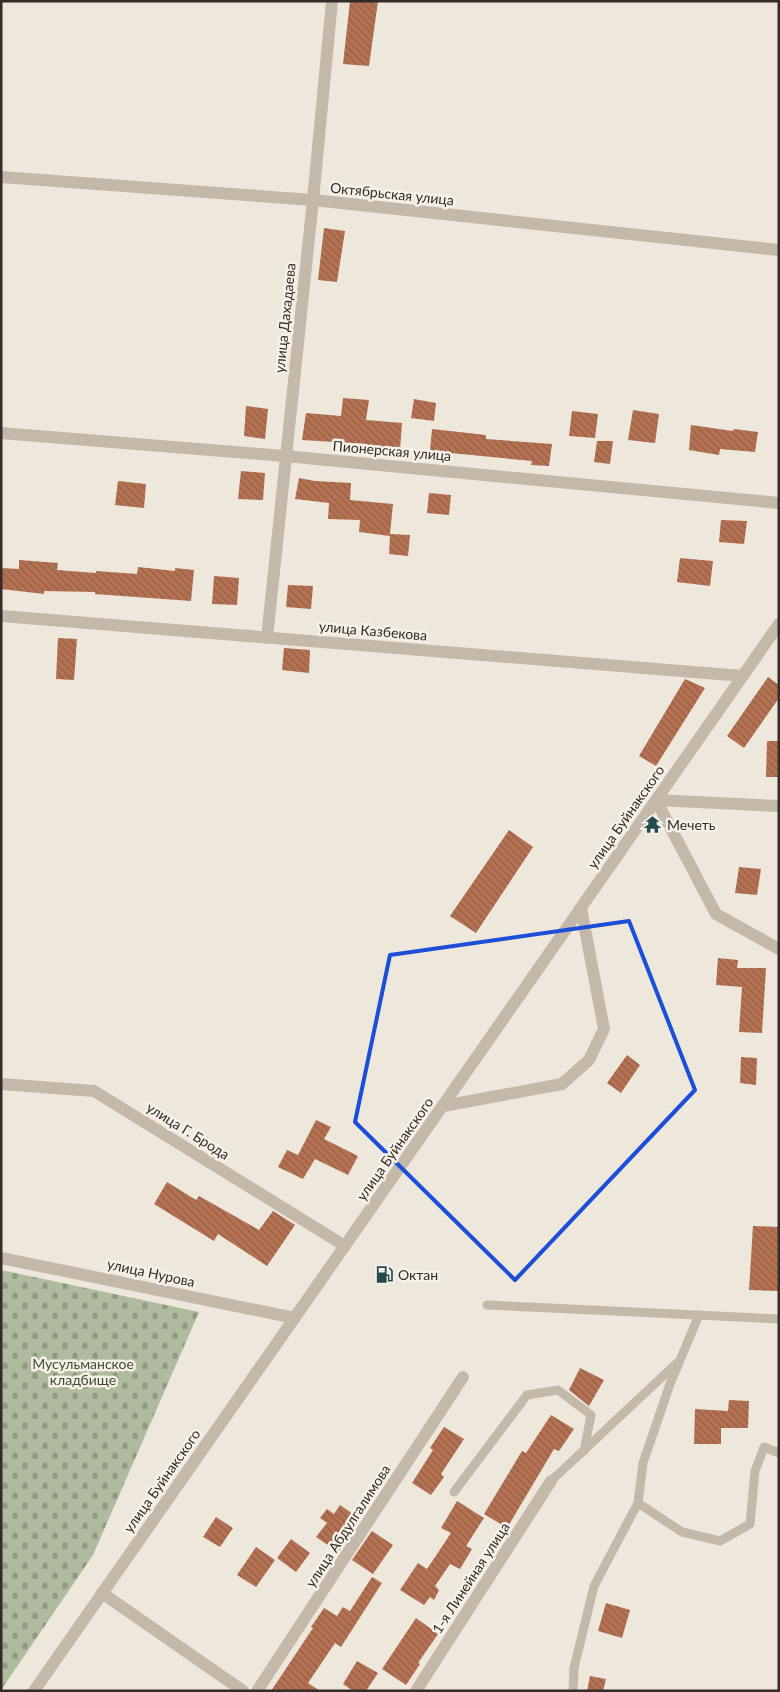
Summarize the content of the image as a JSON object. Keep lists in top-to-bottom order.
{
  "streets": {
    "street": [
      "Октябрьская улица",
      "улица Дахадаева",
      "Пионерская улица",
      "улица Казбекова",
      "улица Буйнакского",
      "улица Г. Брода",
      "улица Нурова",
      "улица Абдулгалимова",
      "1-я Линейная улица"
    ]
  },
  "crossings": [
    ["Октябрьская улица", "улица Дахадаева"],
    ["улица Дахадаева", "Пионерская улица"],
    ["улица Дахадаева", "улица Казбекова"],
    ["улица Казбекова", "улица Буйнакского"],
    ["улица Буйнакского", "улица Г. Брода"],
    ["улица Буйнакского", "улица Нурова"]
  ],
  "parks": ["Мусульманское кладбище"],
  "places": {
    "temple": ["Мечеть"],
    "fuel station": ["Октан"]
  }
}
